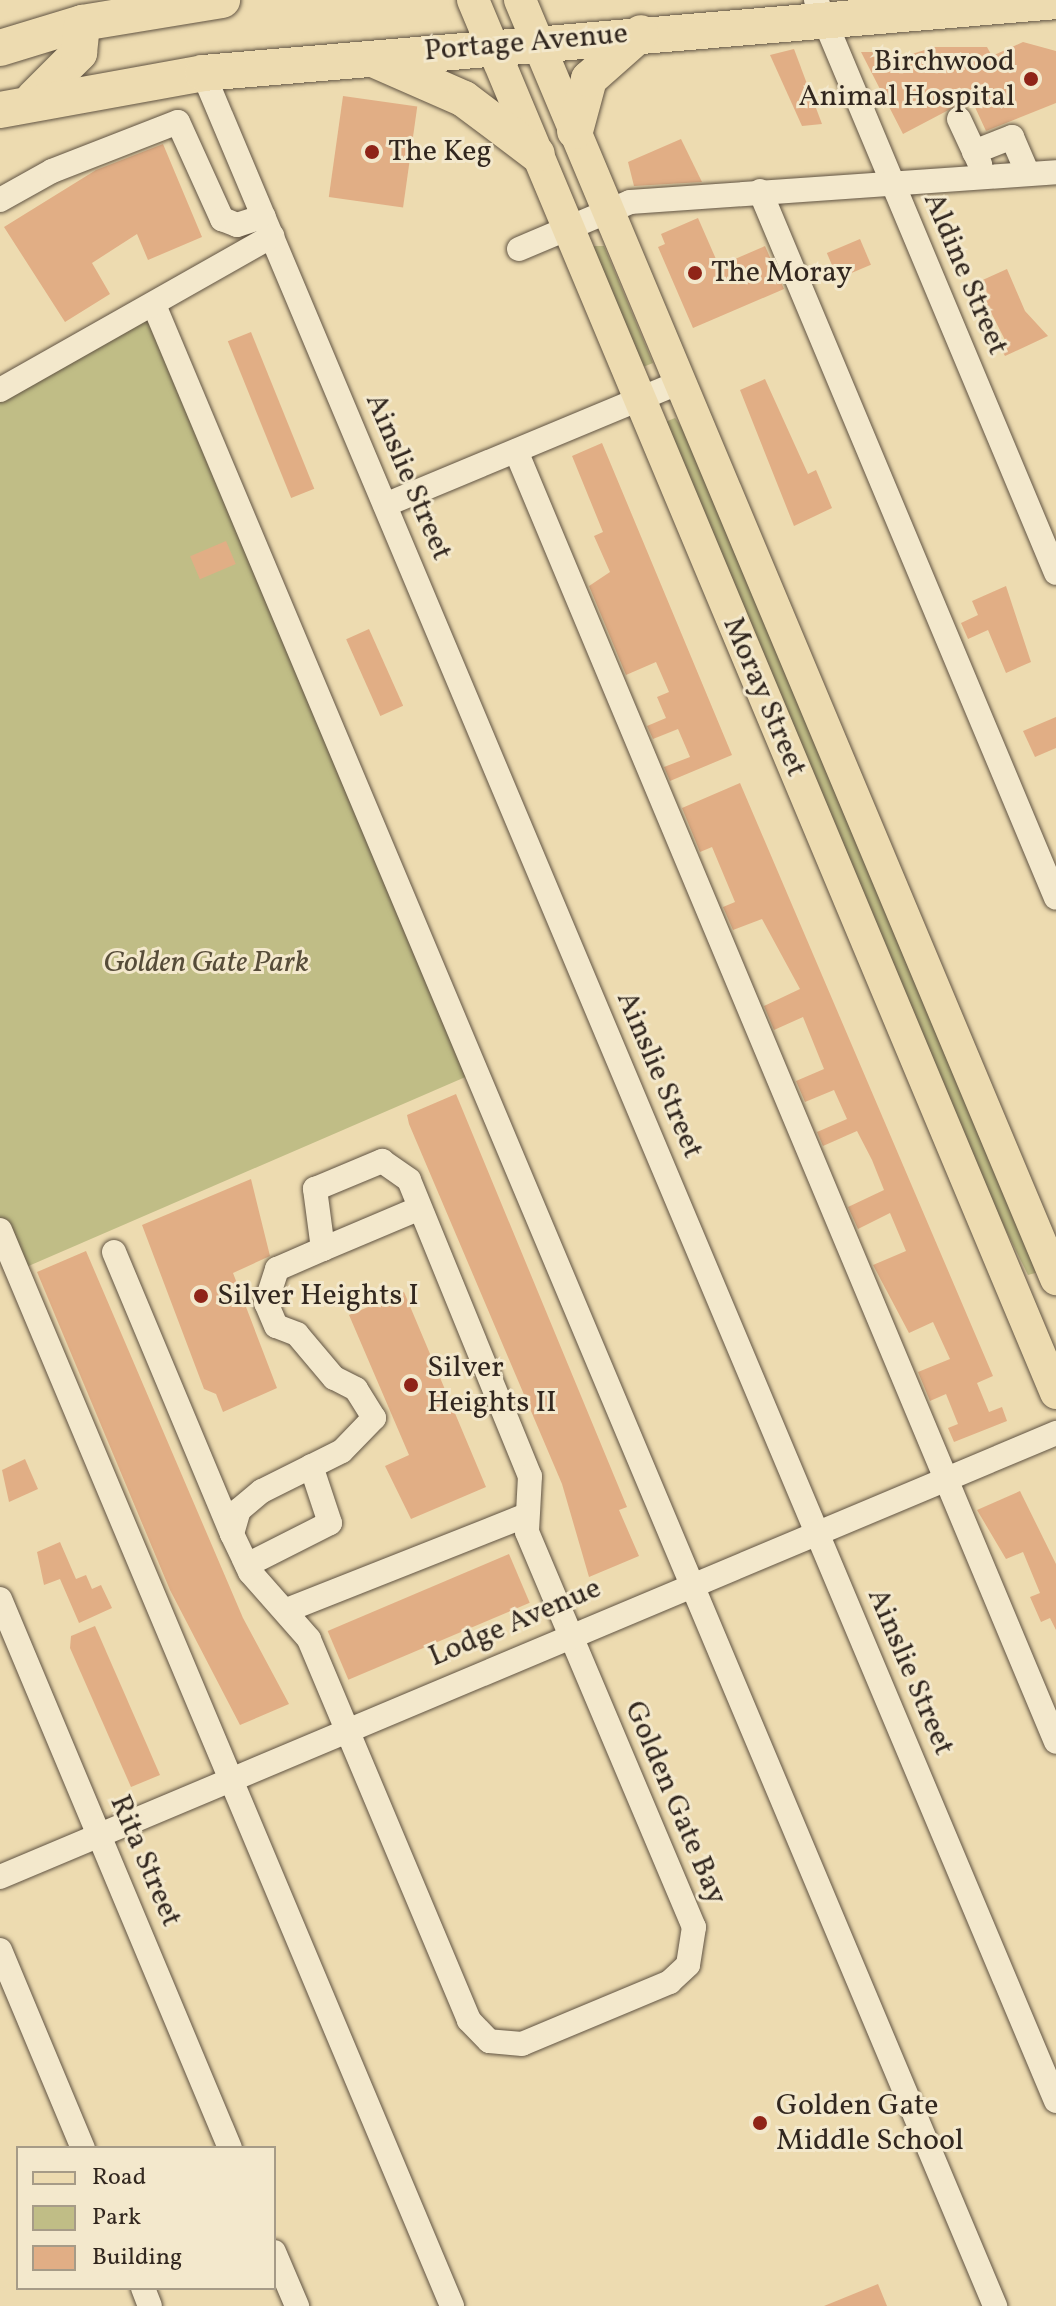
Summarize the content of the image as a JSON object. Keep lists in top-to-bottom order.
{
  "streets": {
    "highway": ["Portage Avenue"],
    "main road": ["Moray Street"],
    "street": [
      "Aldine Street",
      "Ainslie Street",
      "Lodge Avenue",
      "Golden Gate Bay",
      "Rita Street"
    ]
  },
  "crossings": [
    ["Portage Avenue", "Aldine Street"],
    ["Portage Avenue", "Ainslie Street"],
    ["Portage Avenue", "Moray Street"],
    ["Ainslie Street", "Lodge Avenue"],
    ["Lodge Avenue", "Golden Gate Bay"],
    ["Lodge Avenue", "Rita Street"]
  ],
  "parks": ["Golden Gate Park"],
  "places": [
    "Birchwood Animal Hospital",
    "The Keg",
    "The Moray",
    "Silver Heights I",
    "Silver Heights II",
    "Golden Gate Middle School"
  ],
  "legend": ["Road", "Park", "Building"]
}
